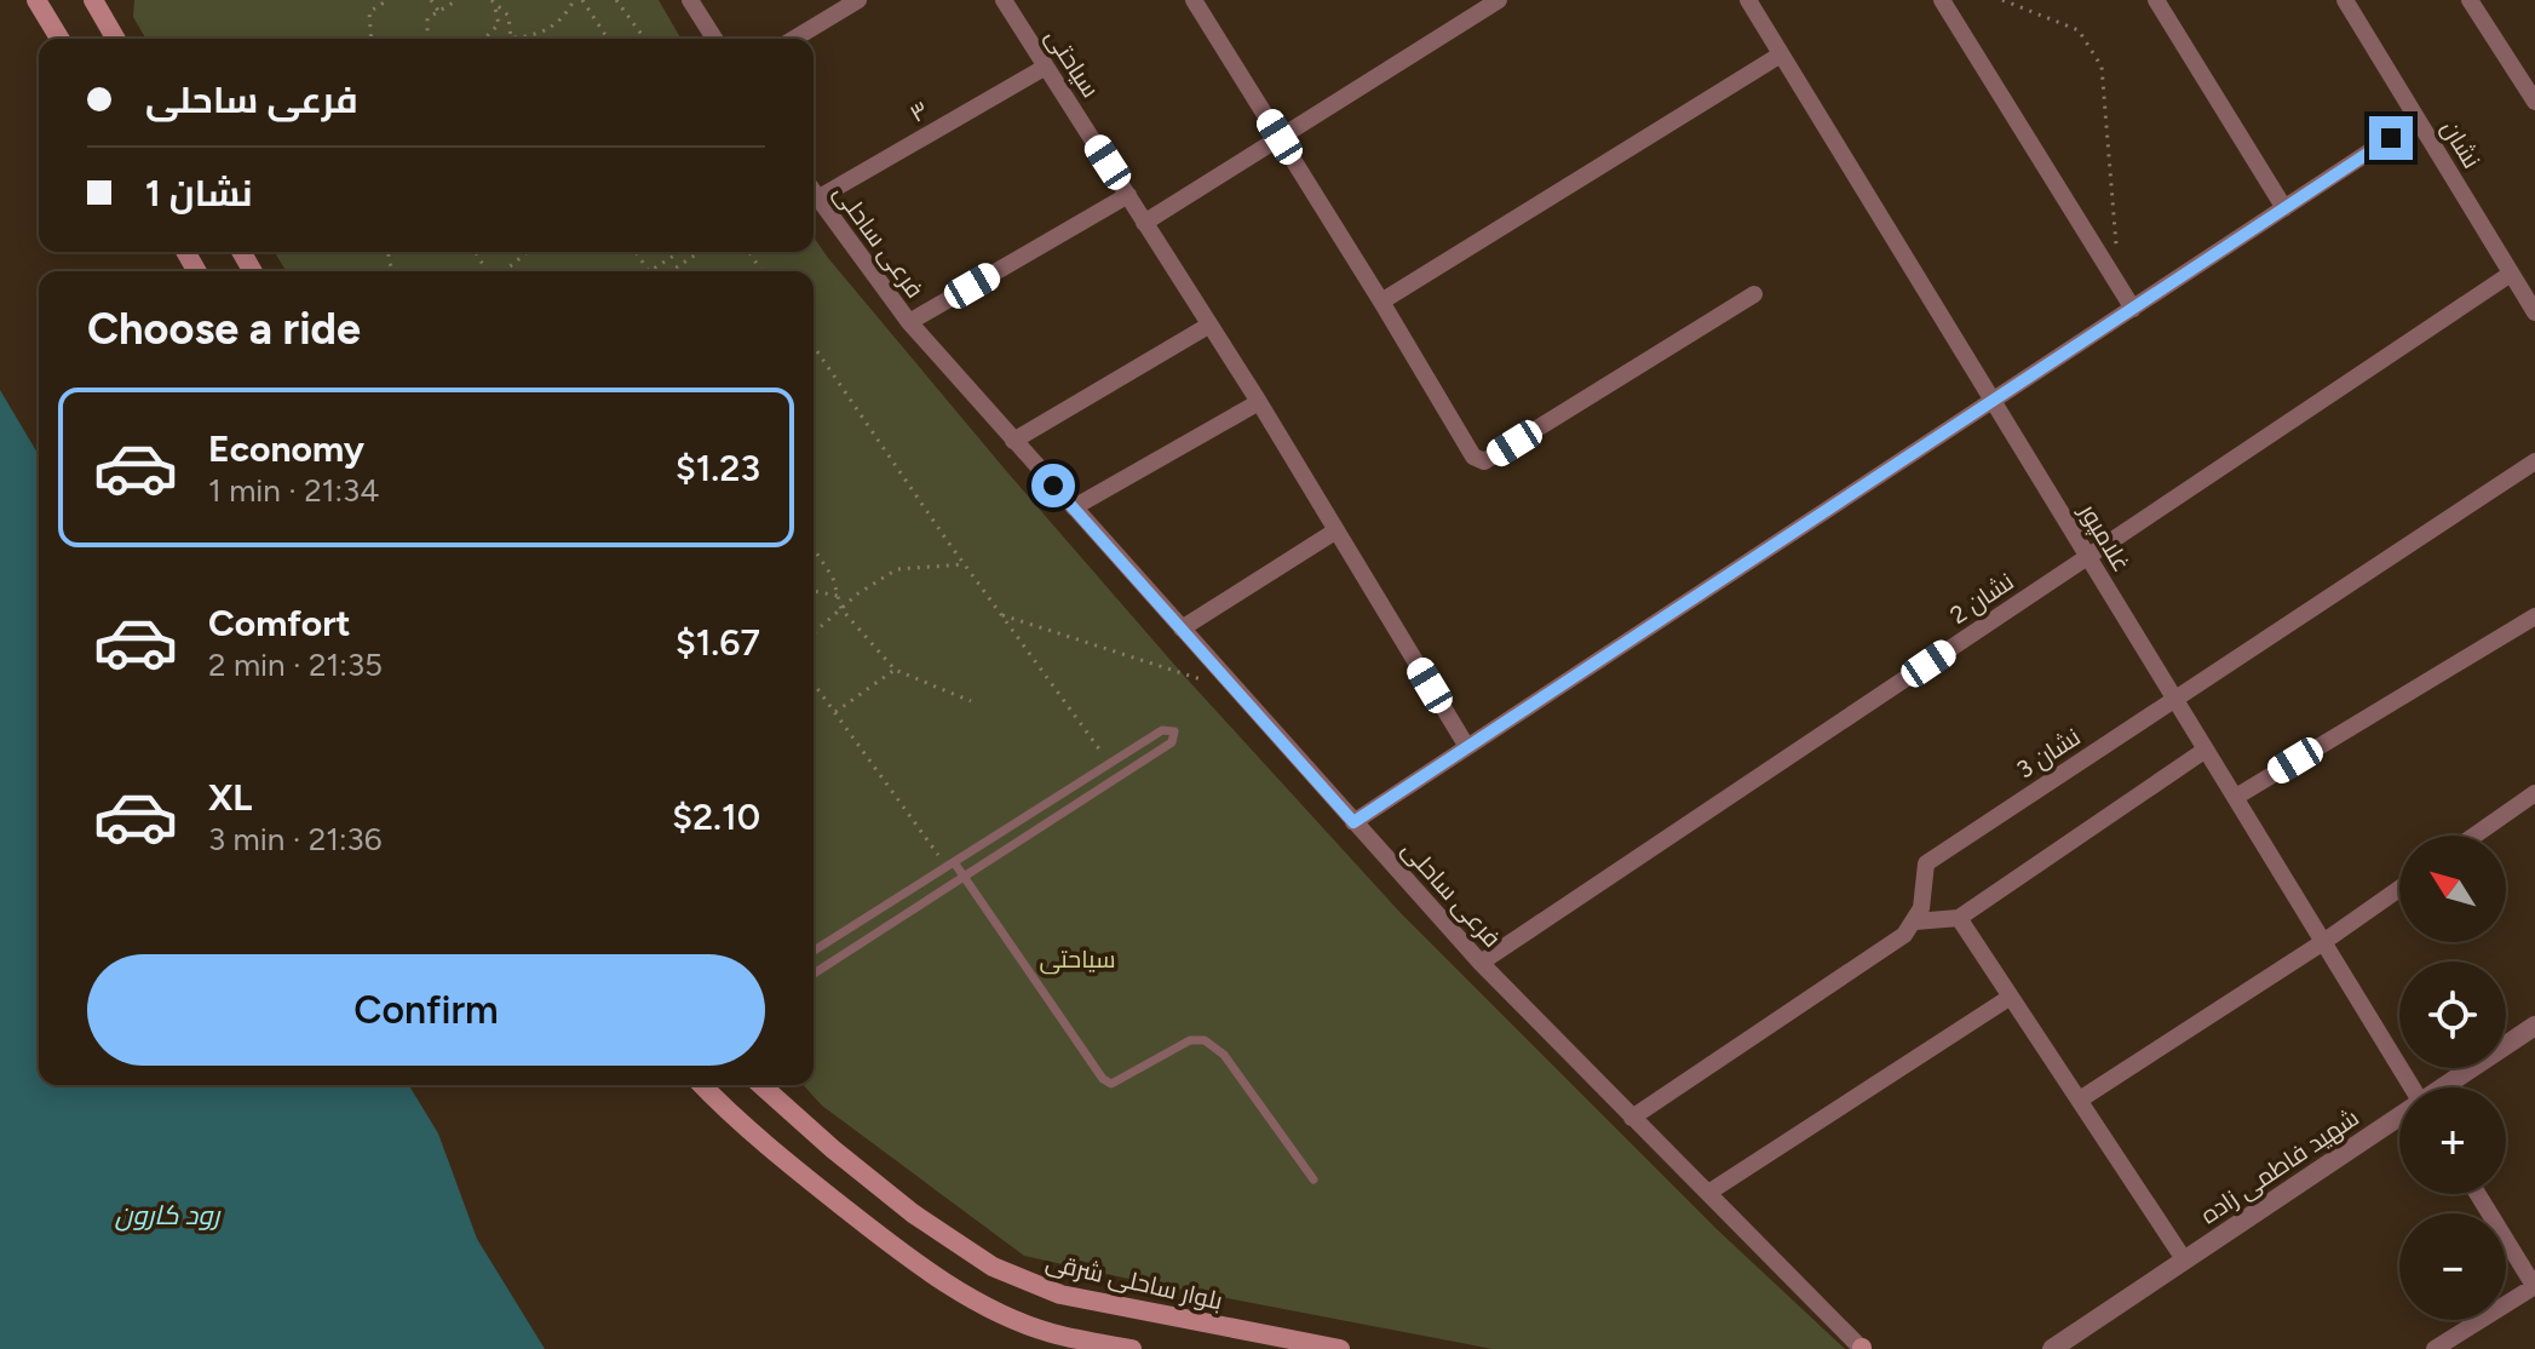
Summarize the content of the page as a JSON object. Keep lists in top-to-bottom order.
{
  "streets": {
    "main road": ["بلوار ساحلی شرقی"],
    "street": [
      "سیاحتی",
      "۳",
      "نشان",
      "فرعی ساحلی",
      "غلامپور",
      "نشان 2",
      "نشان 3",
      "شهید فاطمی زاده"
    ]
  },
  "crossings": [
    ["سیاحتی", "۳"],
    ["۳", "فرعی ساحلی"],
    ["نشان", "نشان 2"],
    ["فرعی ساحلی", "نشان 2"],
    ["غلامپور", "نشان 2"],
    ["غلامپور", "نشان 3"]
  ],
  "water": ["رود کارون"],
  "parks": ["سیاحتی"],
  "north": "top left",
  "page": {
    "banner": ["فرعی ساحلی", "نشان 1"],
    "heading": "Choose a ride",
    "list": [
      {
        "name": "Economy",
        "note": "1 min · 21:34",
        "value": "$1.23"
      },
      {
        "name": "Comfort",
        "note": "2 min · 21:35",
        "value": "$1.67"
      },
      {
        "name": "XL",
        "note": "3 min · 21:36",
        "value": "$2.10"
      }
    ],
    "map_buttons": ["+", "−"],
    "buttons": "Confirm"
  }
}
